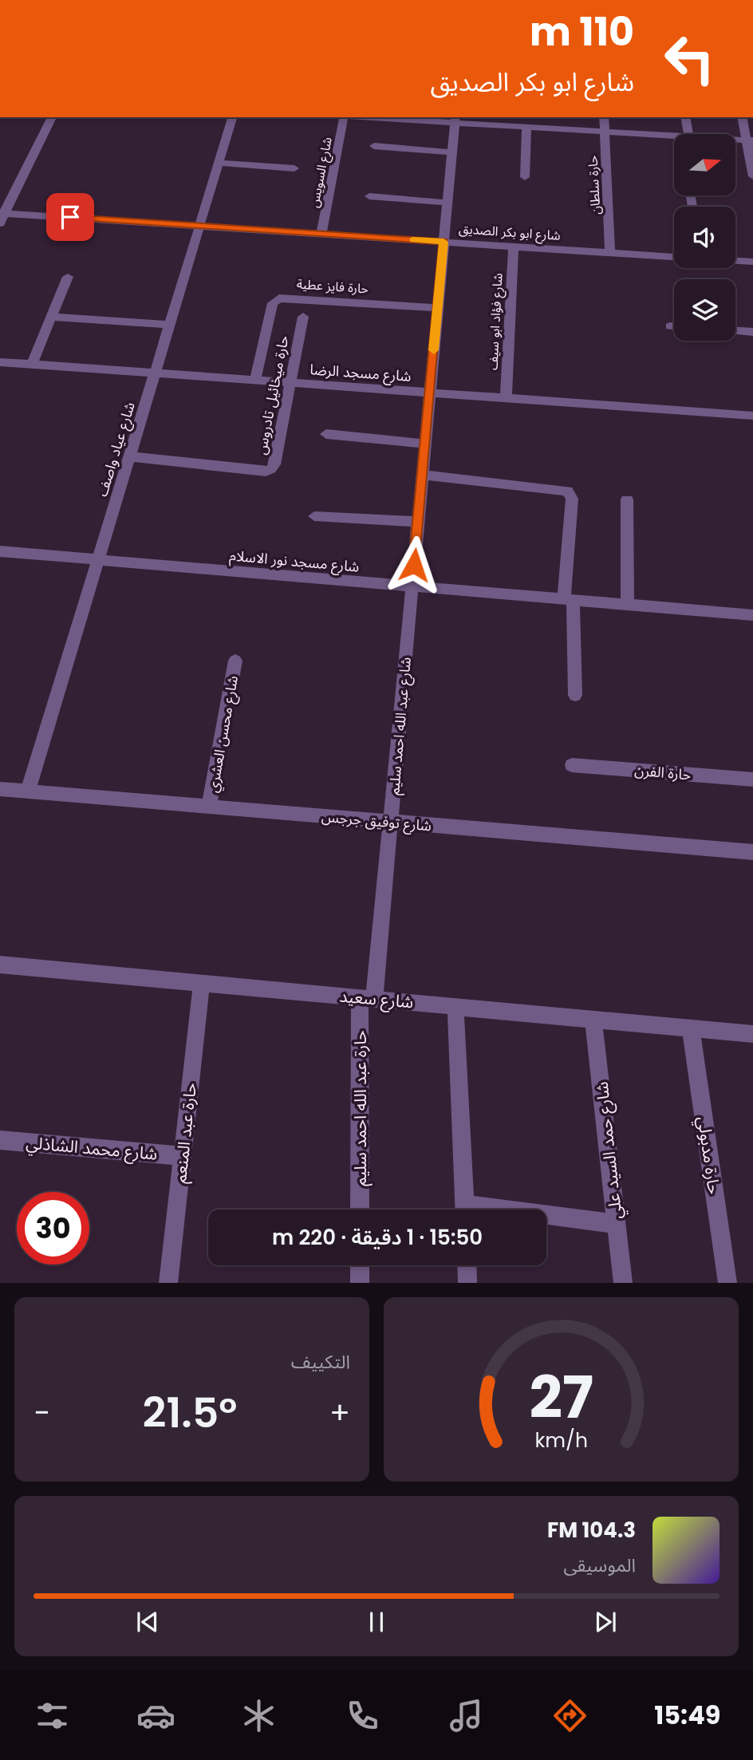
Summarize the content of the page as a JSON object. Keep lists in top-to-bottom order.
{
  "streets": {
    "street": [
      "شارع السويس",
      "حارة سلطان",
      "شارع ابو بكر الصديق",
      "حارة فايز عطية",
      "شارع فؤاد ابو سيف",
      "شارع مسجد الرضا",
      "حارة ميخائيل تادروس",
      "شارع عياد واصف",
      "شارع مسجد نور الاسلام",
      "شارع عبد الله احمد سليم",
      "شارع محسن العشري",
      "حارة الفرن",
      "شارع توفيق جرجس",
      "شارع سعيد",
      "حارة عبد الله احمد سليم",
      "حارة عبد المنعم",
      "شارع محمد الشاذلي",
      "شارع حمد السيد علي",
      "حارة مدبولي"
    ]
  },
  "crossings": [
    ["شارع السويس", "شارع ابو بكر الصديق"],
    ["حارة سلطان", "شارع ابو بكر الصديق"],
    ["شارع ابو بكر الصديق", "شارع فؤاد ابو سيف"],
    ["شارع ابو بكر الصديق", "شارع عياد واصف"],
    ["شارع ابو بكر الصديق", "شارع عبد الله احمد سليم"],
    ["حارة فايز عطية", "شارع مسجد الرضا"],
    ["حارة فايز عطية", "شارع عبد الله احمد سليم"],
    ["شارع فؤاد ابو سيف", "شارع مسجد الرضا"],
    ["شارع مسجد الرضا", "حارة ميخائيل تادروس"],
    ["شارع مسجد الرضا", "شارع عياد واصف"],
    ["شارع مسجد الرضا", "شارع عبد الله احمد سليم"],
    ["حارة ميخائيل تادروس", "شارع عياد واصف"],
    ["شارع عياد واصف", "شارع مسجد نور الاسلام"],
    ["شارع عياد واصف", "شارع توفيق جرجس"],
    ["شارع مسجد نور الاسلام", "شارع عبد الله احمد سليم"],
    ["شارع عبد الله احمد سليم", "شارع توفيق جرجس"],
    ["شارع عبد الله احمد سليم", "شارع سعيد"],
    ["شارع عبد الله احمد سليم", "حارة عبد الله احمد سليم"],
    ["شارع محسن العشري", "شارع توفيق جرجس"],
    ["شارع سعيد", "حارة عبد الله احمد سليم"],
    ["شارع سعيد", "حارة عبد المنعم"],
    ["شارع سعيد", "شارع حمد السيد علي"],
    ["شارع سعيد", "حارة مدبولي"],
    ["حارة عبد المنعم", "شارع محمد الشاذلي"]
  ],
  "north": "right",
  "page": {
    "turn": ["110 m", "شارع ابو بكر الصديق"],
    "limit": "30",
    "trip": "15:50 · 1 دقيقة · 220 m",
    "tile": "التكييف",
    "heat": ["−", "21.5°", "+"],
    "song": ["104.3 FM", "الموسيقى"],
    "tabs": "15:49",
    "gauge": ["27", "km/h"]
  }
}
